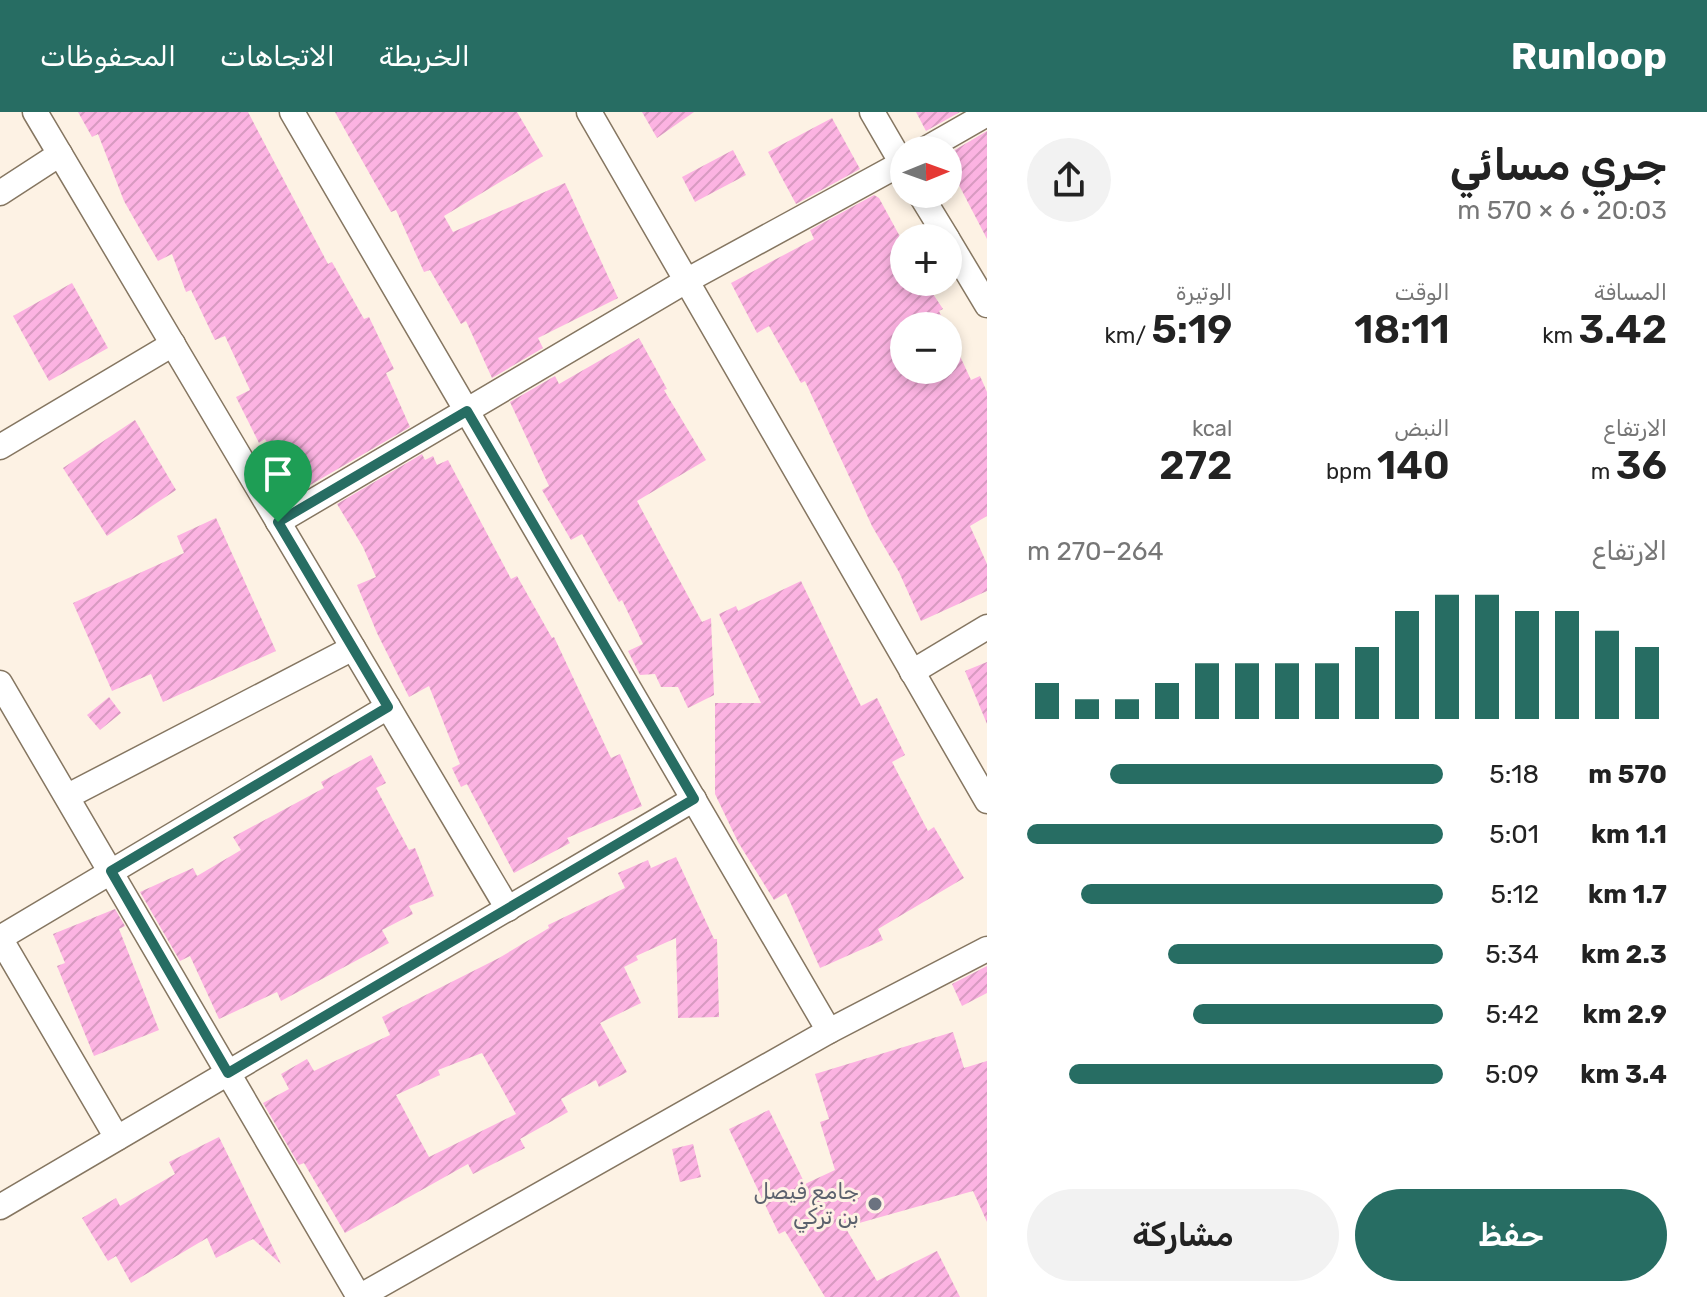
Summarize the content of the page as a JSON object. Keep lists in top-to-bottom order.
{
  "places": ["جامع فيصل بن تركي"],
  "north": "right",
  "page": {
    "header": "Runloop",
    "nav": ["الخريطة", "الاتجاهات", "المحفوظات"],
    "heading": ["جري مسائي", "20:03 · 6 × 570 m"],
    "map_buttons": ["+", "−"],
    "stats": [
      ["المسافة", "3.42 km"],
      ["الوقت", "18:11"],
      ["الوتيرة", "5:19 /km"],
      ["الارتفاع", "36 m"],
      ["النبض", "140 bpm"],
      ["kcal", "272"]
    ],
    "chart": ["الارتفاع", "264–270 m"],
    "list": [
      {
        "name": "570 m",
        "note": "5:18"
      },
      {
        "name": "1.1 km",
        "note": "5:01"
      },
      {
        "name": "1.7 km",
        "note": "5:12"
      },
      {
        "name": "2.3 km",
        "note": "5:34"
      },
      {
        "name": "2.9 km",
        "note": "5:42"
      },
      {
        "name": "3.4 km",
        "note": "5:09"
      }
    ],
    "buttons": ["حفظ", "مشاركة"]
  }
}
